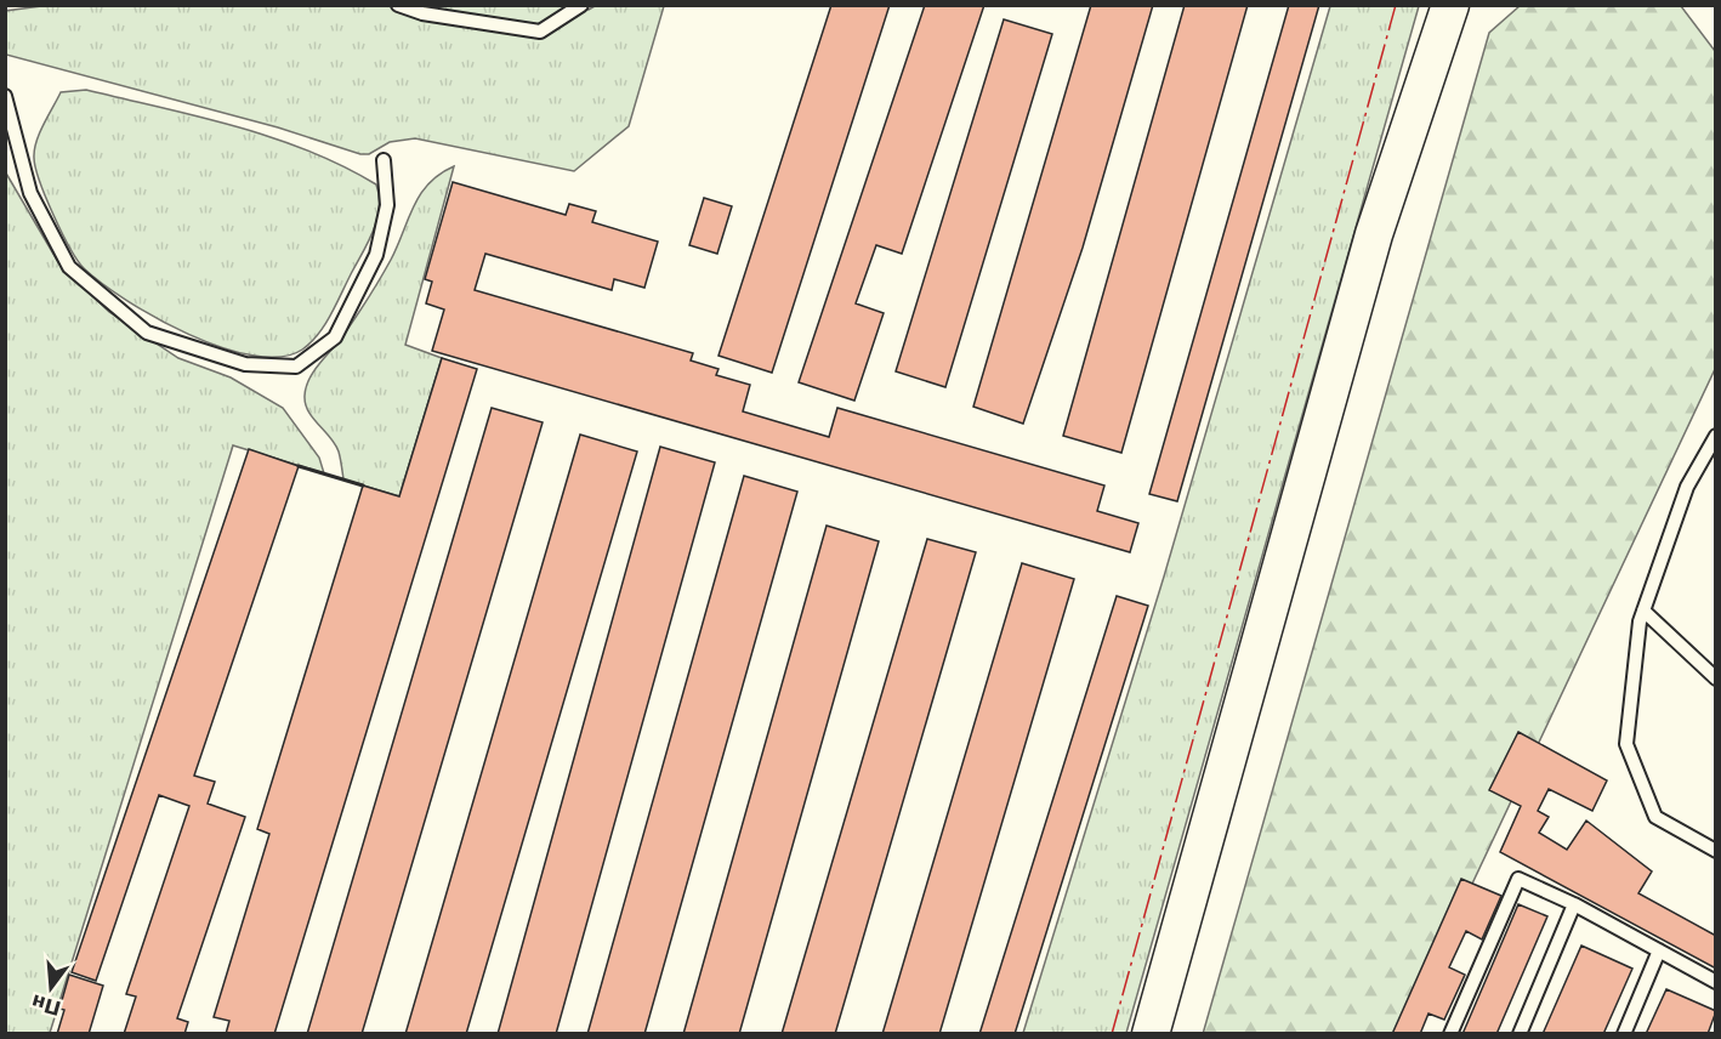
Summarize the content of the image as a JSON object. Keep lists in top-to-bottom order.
{
  "north": "bottom"
}
